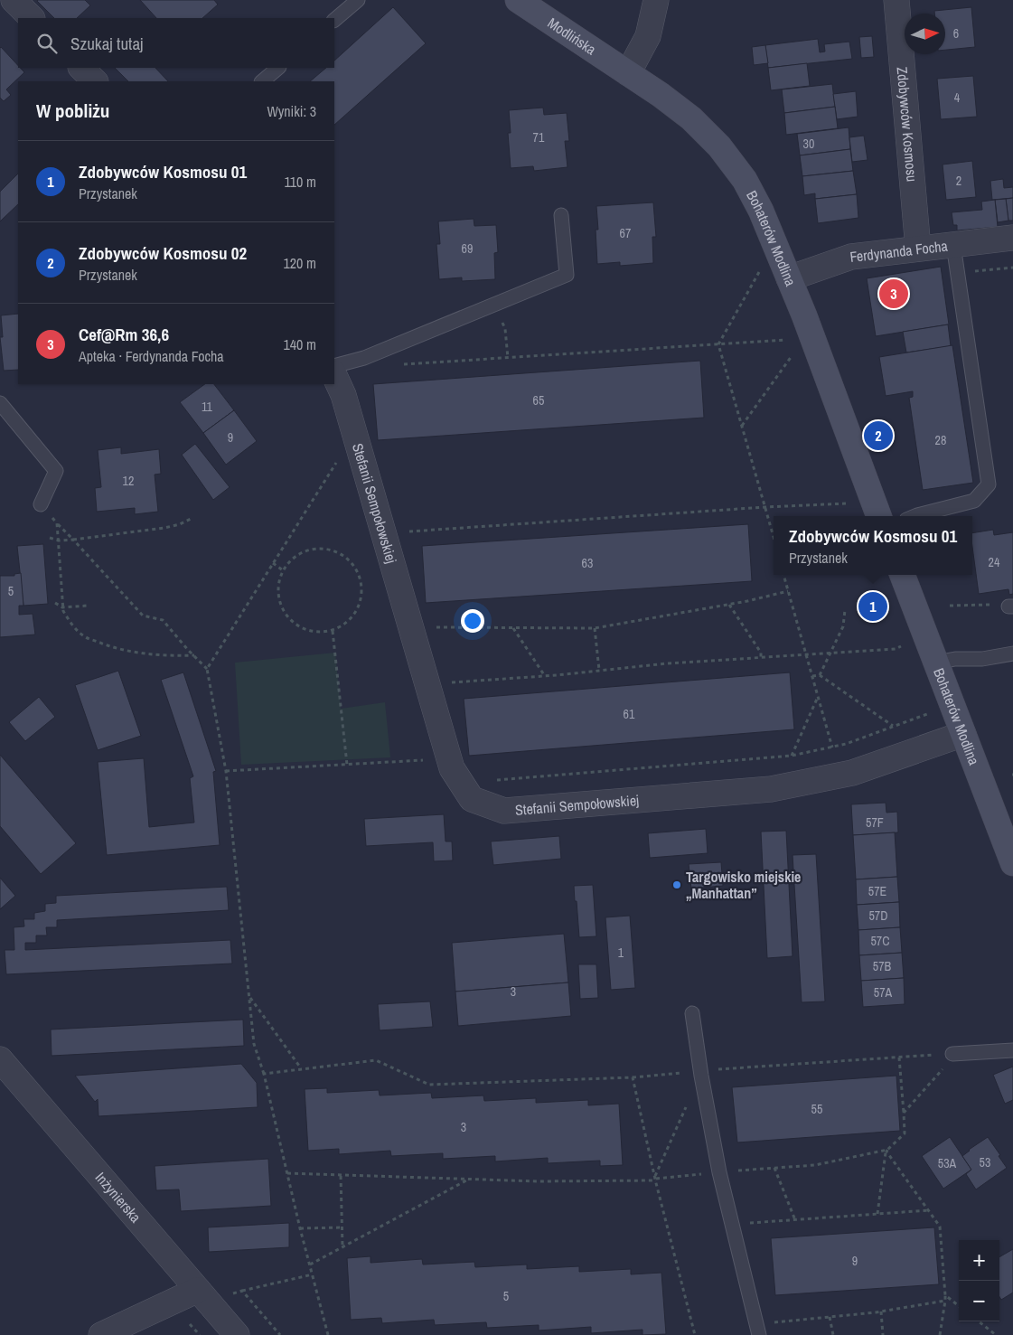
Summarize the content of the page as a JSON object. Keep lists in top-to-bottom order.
{
  "streets": {
    "main road": ["Modlińska", "Bohaterów Modlina"],
    "street": [
      "Zdobywców Kosmosu",
      "Ferdynanda Focha",
      "Stefanii Sempołowskiej",
      "Inżynierska"
    ]
  },
  "crossings": [
    ["Modlińska", "Bohaterów Modlina"],
    ["Zdobywców Kosmosu", "Ferdynanda Focha"],
    ["Bohaterów Modlina", "Ferdynanda Focha"],
    ["Bohaterów Modlina", "Stefanii Sempołowskiej"]
  ],
  "places": ["Targowisko miejskie „Manhattan”"],
  "house_numbers": [
    "6",
    "4",
    "71",
    "30",
    "2",
    "67",
    "69",
    "65",
    "11",
    "9",
    "28",
    "12",
    "24",
    "63",
    "5",
    "61",
    "57F",
    "57E",
    "57D",
    "57C",
    "1",
    "57B",
    "3",
    "57A",
    "55",
    "3",
    "53",
    "53A",
    "9",
    "5"
  ],
  "north": "right",
  "page": {
    "search": "Szukaj tutaj",
    "heading": ["W pobliżu", "Wyniki: 3"],
    "list": [
      {
        "mark": "1",
        "name": "Zdobywców Kosmosu 01",
        "note": "Przystanek",
        "value": "110 m"
      },
      {
        "mark": "2",
        "name": "Zdobywców Kosmosu 02",
        "note": "Przystanek",
        "value": "120 m"
      },
      {
        "mark": "3",
        "name": "Cef@Rm 36,6",
        "note": "Apteka · Ferdynanda Focha",
        "value": "140 m"
      }
    ],
    "pins": ["3", "2", "1"],
    "popup": ["Zdobywców Kosmosu 01", "Przystanek"],
    "map_buttons": ["+", "−"]
  }
}
